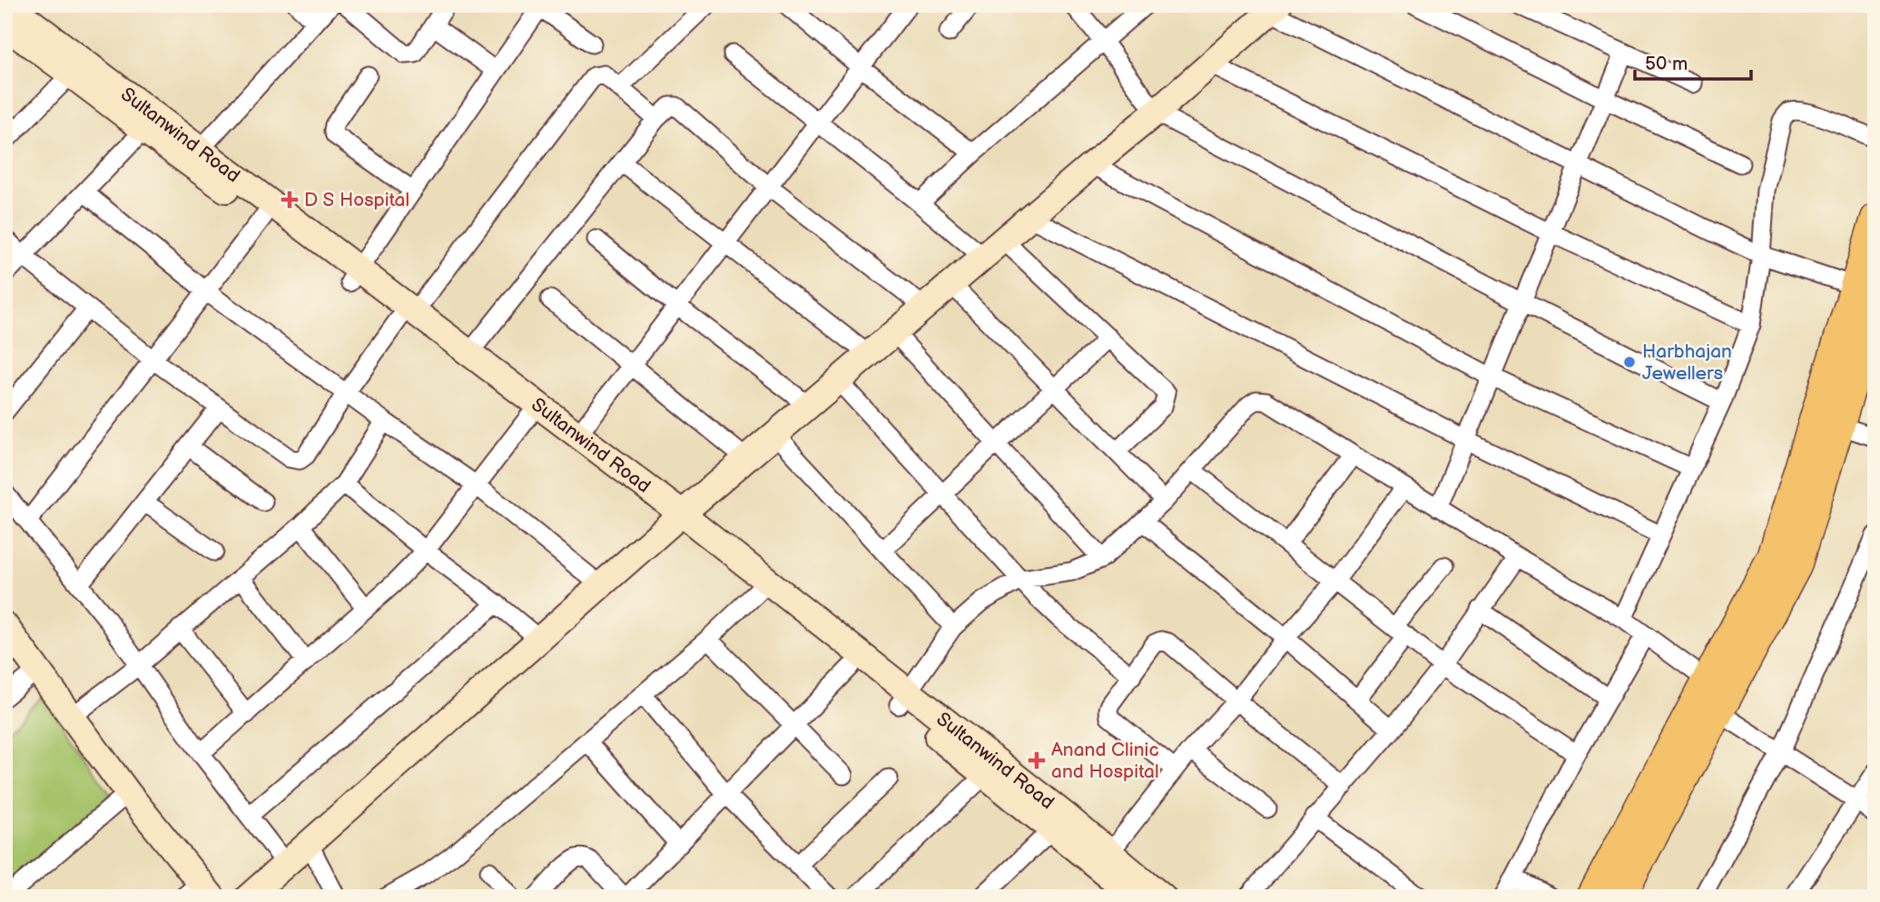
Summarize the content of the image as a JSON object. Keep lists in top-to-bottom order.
{
  "streets": {
    "main road": ["Sultanwind Road"]
  },
  "places": {
    "health": ["D S Hospital", "Anand Clinic and Hospital"],
    "other": ["Harbhajan Jewellers"]
  },
  "scale_bar": "50 m"
}
